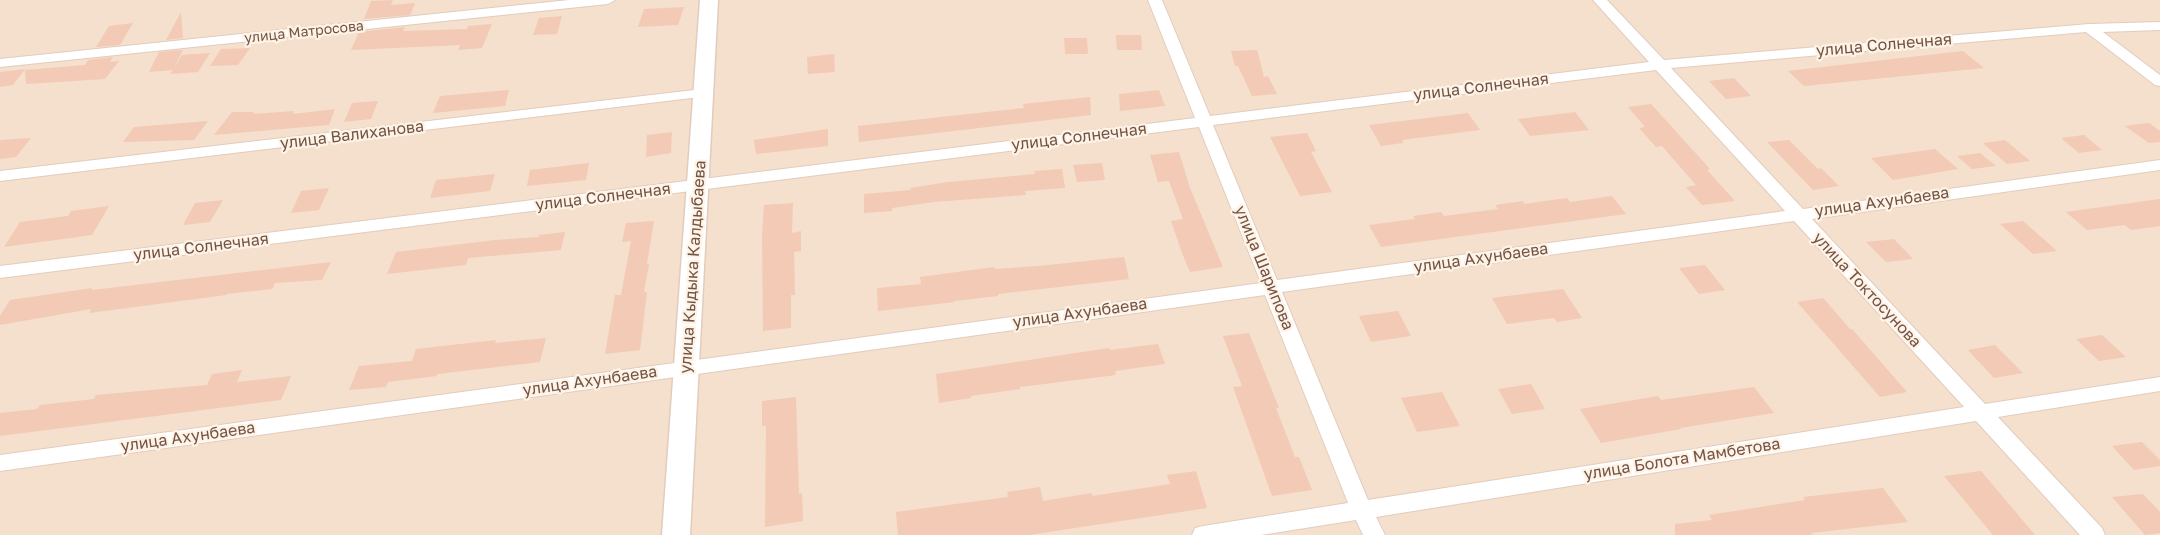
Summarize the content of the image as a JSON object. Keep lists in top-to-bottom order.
{
  "streets": {
    "street": [
      "улица Матросова",
      "улица Солнечная",
      "улица Валиханова",
      "улица Ахунбаева",
      "улица Кыдыка Калдыбаева",
      "улица Шарипова",
      "улица Токтосунова",
      "улица Болота Мамбетова"
    ]
  },
  "crossings": [
    ["улица Солнечная", "улица Кыдыка Калдыбаева"],
    ["улица Солнечная", "улица Шарипова"],
    ["улица Солнечная", "улица Токтосунова"],
    ["улица Валиханова", "улица Кыдыка Калдыбаева"],
    ["улица Ахунбаева", "улица Кыдыка Калдыбаева"],
    ["улица Ахунбаева", "улица Шарипова"],
    ["улица Ахунбаева", "улица Токтосунова"],
    ["улица Шарипова", "улица Болота Мамбетова"],
    ["улица Токтосунова", "улица Болота Мамбетова"]
  ]
}
